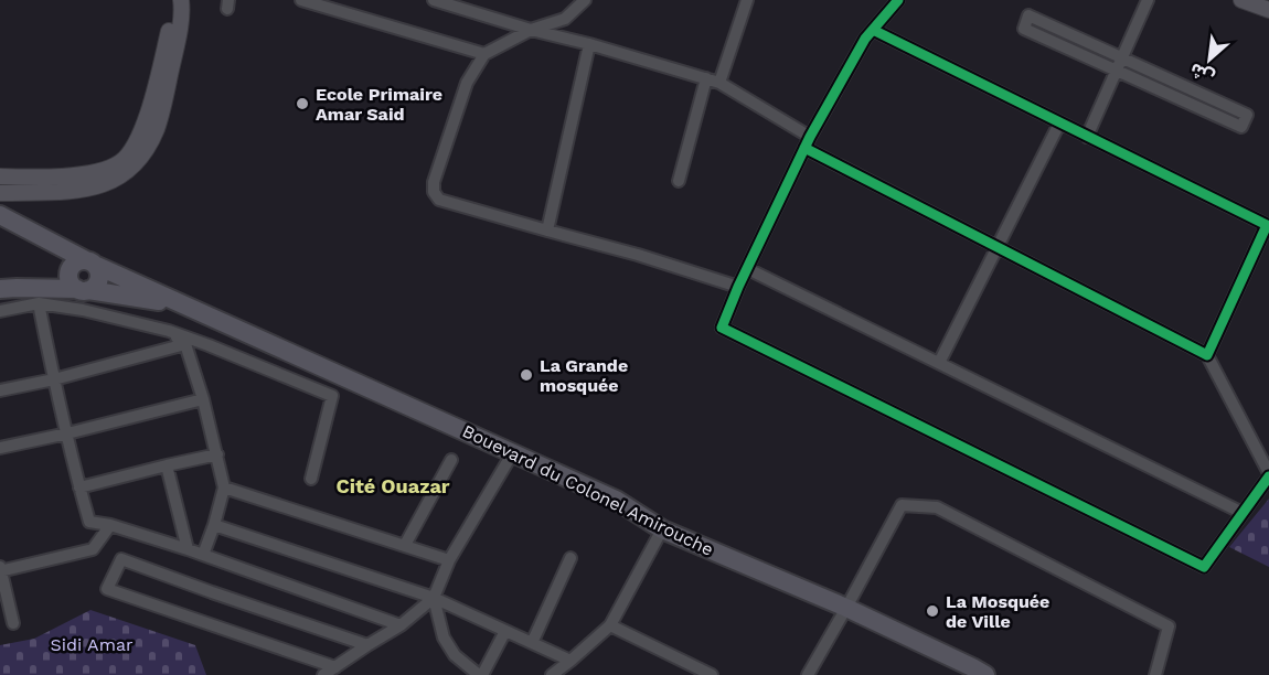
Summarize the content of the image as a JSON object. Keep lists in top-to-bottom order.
{
  "streets": {
    "main road": ["Bouevard du Colonel Amirouche"]
  },
  "districts": ["Cité Ouazar"],
  "parks": ["Sidi Amar"],
  "places": ["Ecole Primaire Amar Said", "La Grande mosquée", "La Mosquée de Ville"],
  "north": "bottom left"
}
